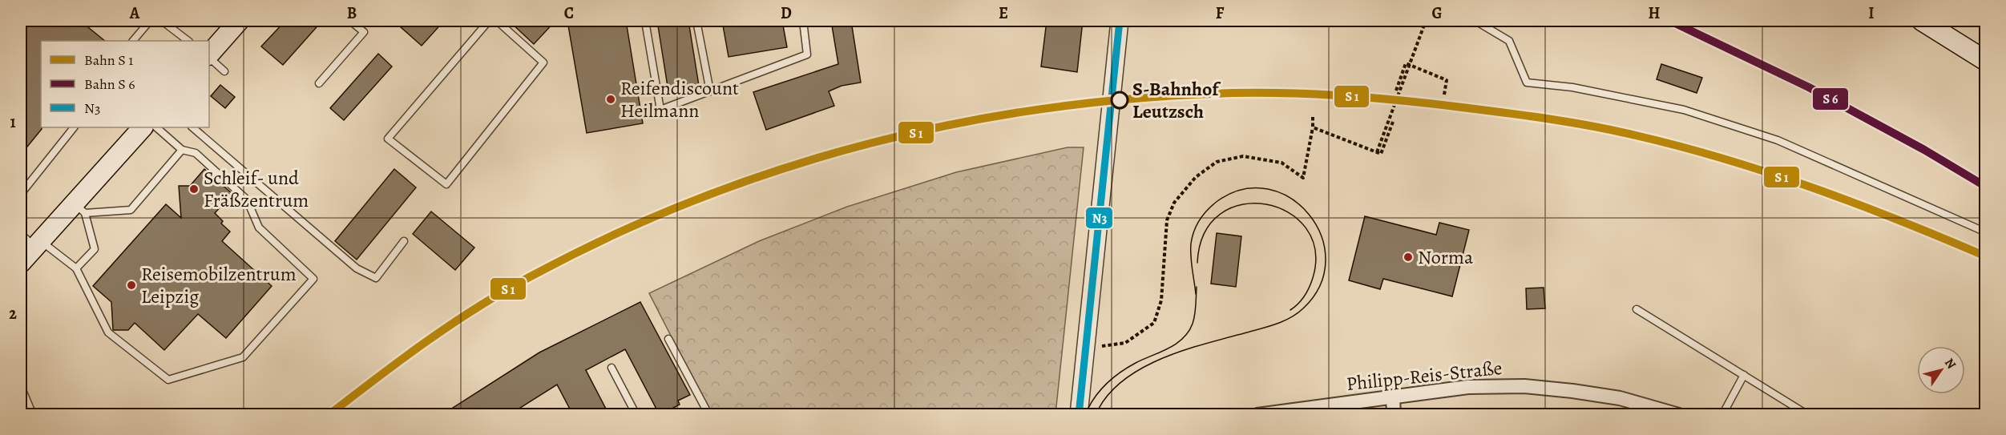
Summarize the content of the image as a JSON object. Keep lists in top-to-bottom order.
{
  "streets": {
    "street": ["Philipp-Reis-Straße"]
  },
  "places": [
    "Reifendiscount Heilmann",
    "S-Bahnhof Leutzsch",
    "Schleif- und Fräßzentrum",
    "Norma",
    "Reisemobilzentrum Leipzig"
  ],
  "lines": ["transit line N3"],
  "legend": ["Bahn S 1", "Bahn S 6", "N3"],
  "north": "top right",
  "grid": {
    "columns": [
      "A",
      "B",
      "C",
      "D",
      "E",
      "F",
      "G",
      "H",
      "I"
    ],
    "rows": ["1", "2"]
  }
}
